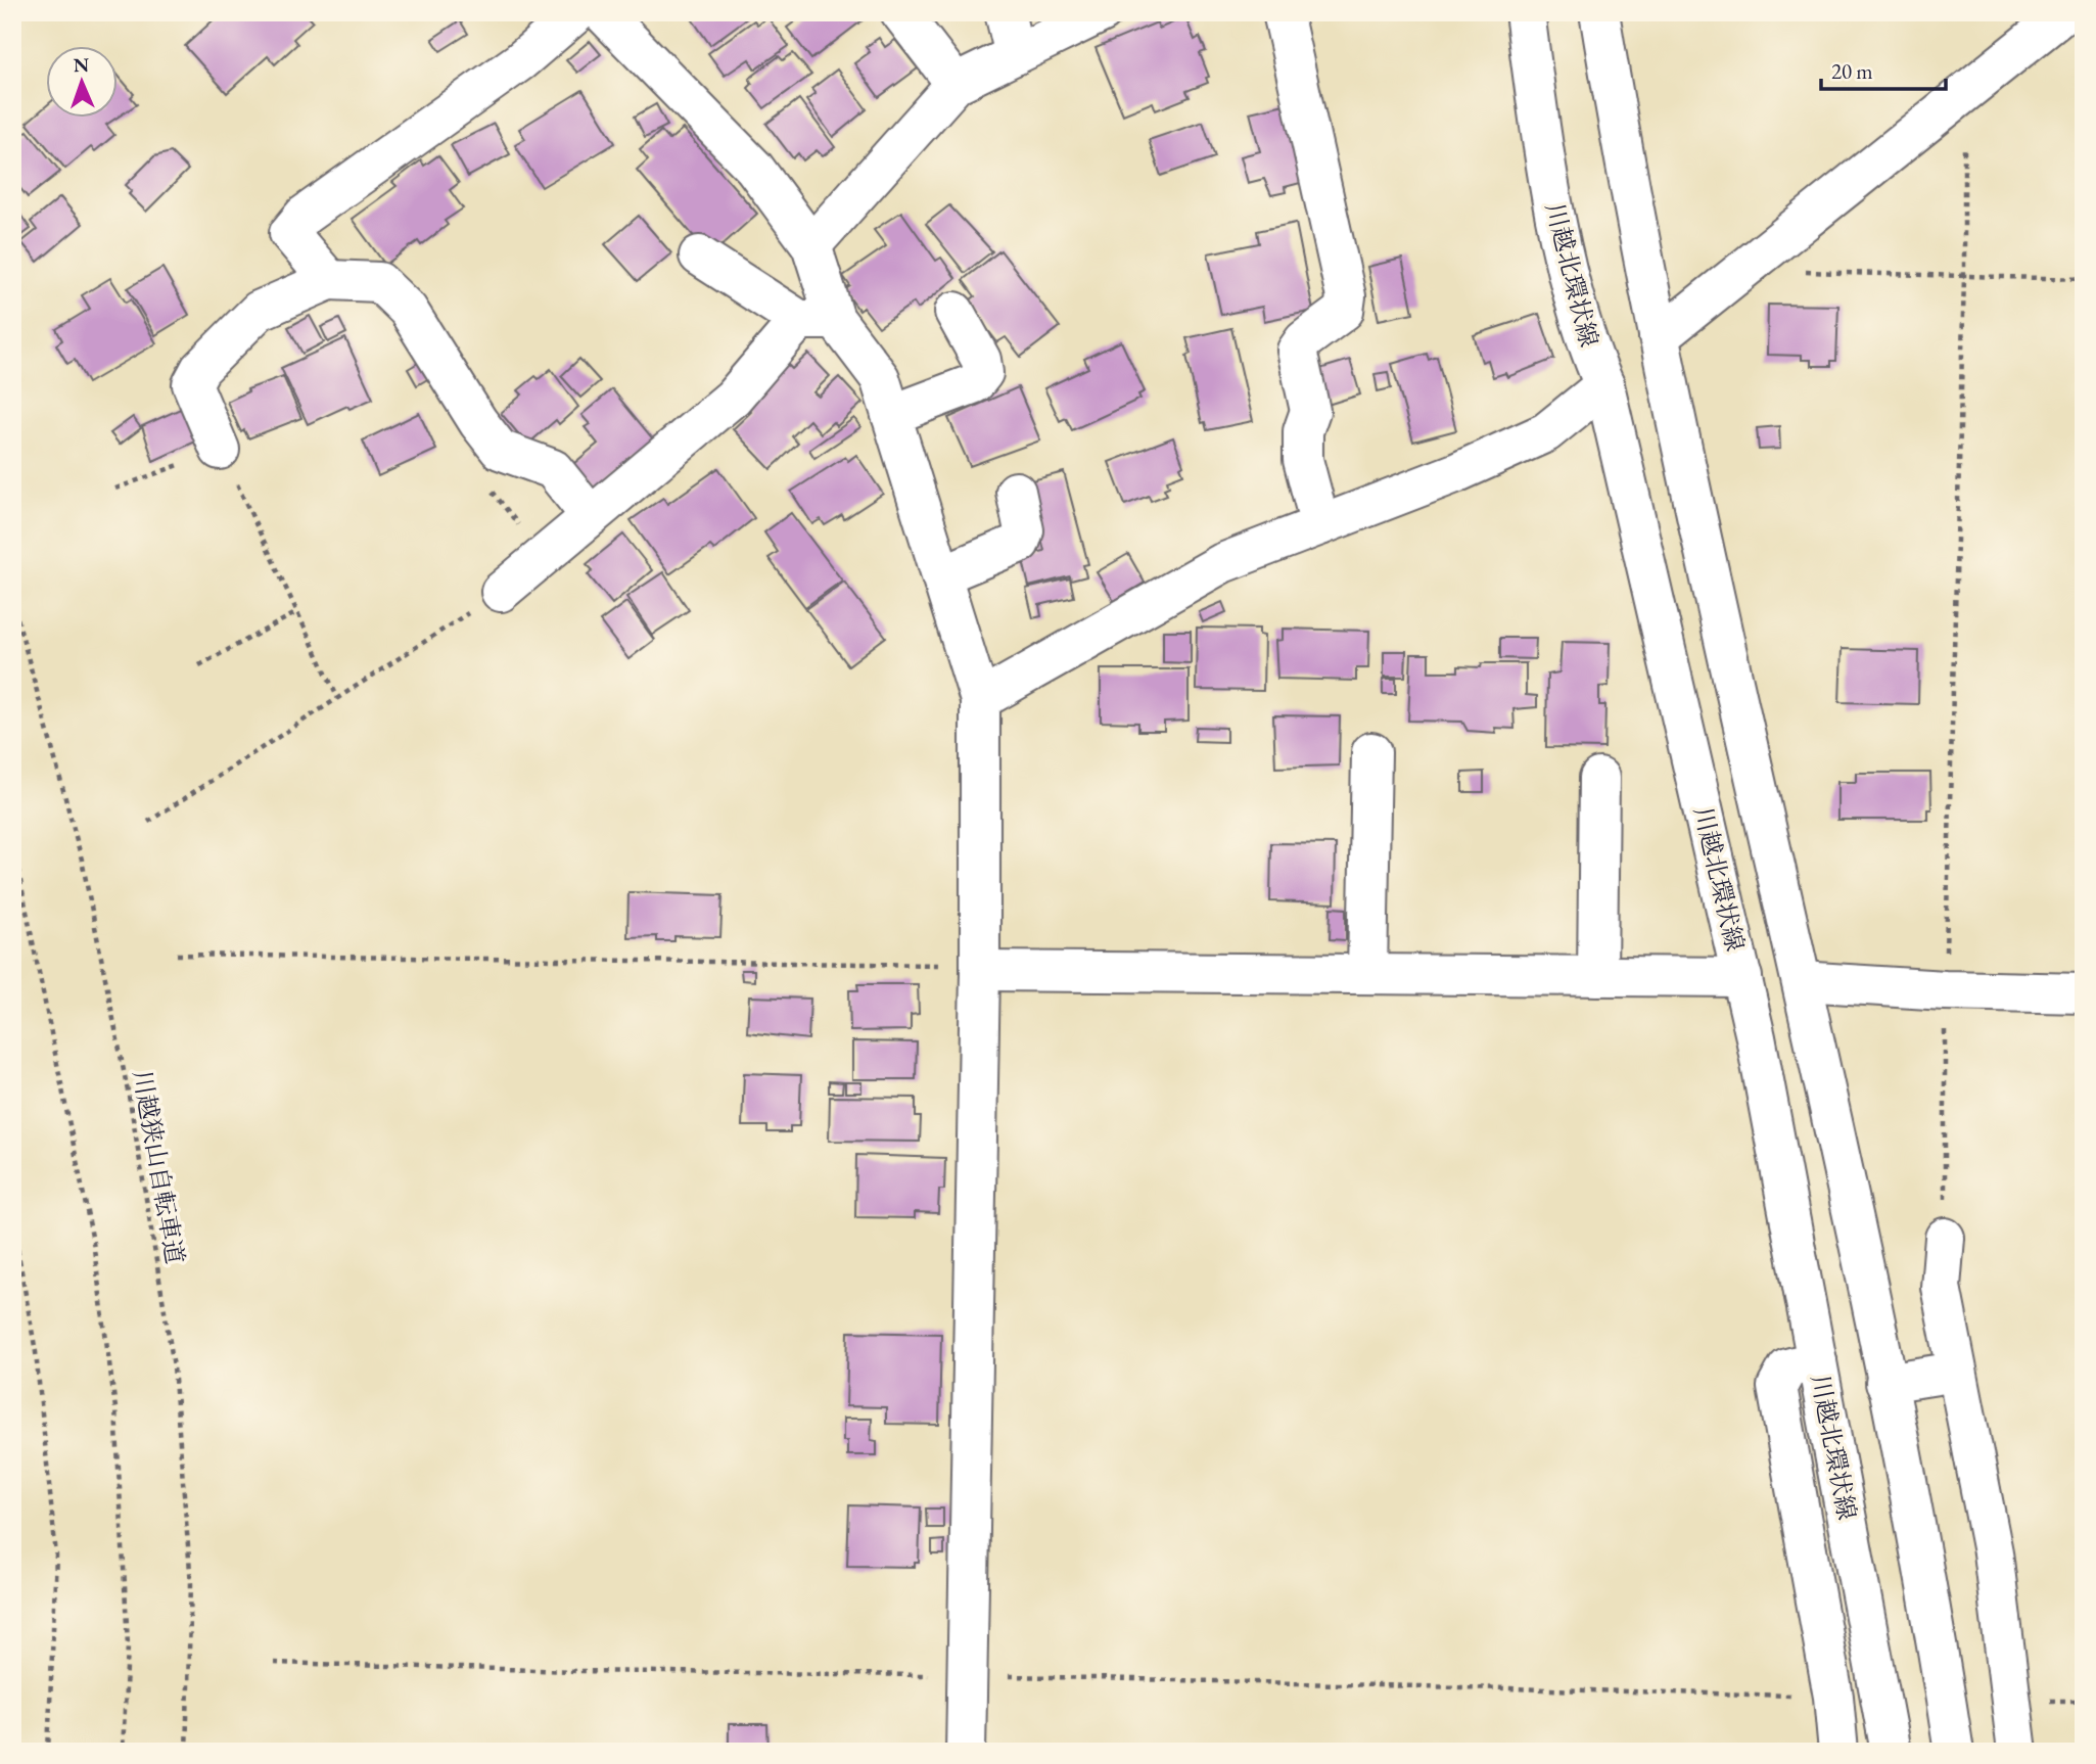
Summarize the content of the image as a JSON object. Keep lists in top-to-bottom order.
{
  "streets": {
    "street": ["川越北環状線"],
    "path": ["川越狭山自転車道"]
  },
  "scale_bar": "20 m",
  "north": "top"
}
